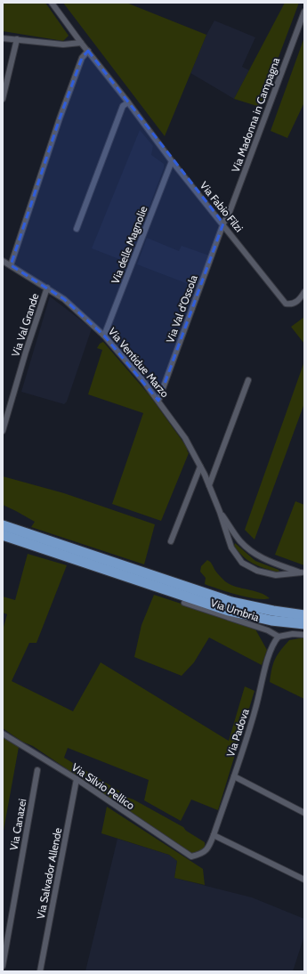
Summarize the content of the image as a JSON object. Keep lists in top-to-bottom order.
{
  "streets": {
    "street": [
      "Via Madonna in Campagna",
      "Via Fabio Filzi",
      "Via delle Magnolie",
      "Via Val d'Ossola",
      "Via Val Grande",
      "Via Ventidue Marzo",
      "Via Umbria",
      "Via Padova",
      "Via Silvio Pellico",
      "Via Canazei",
      "Via Salvador Allende"
    ]
  },
  "crossings": [
    ["Via Madonna in Campagna", "Via Fabio Filzi"],
    ["Via Madonna in Campagna", "Via Val d'Ossola"],
    ["Via Fabio Filzi", "Via delle Magnolie"],
    ["Via Fabio Filzi", "Via Val d'Ossola"],
    ["Via delle Magnolie", "Via Ventidue Marzo"],
    ["Via Val d'Ossola", "Via Ventidue Marzo"],
    ["Via Val Grande", "Via Ventidue Marzo"],
    ["Via Umbria", "Via Padova"],
    ["Via Padova", "Via Silvio Pellico"],
    ["Via Silvio Pellico", "Via Salvador Allende"]
  ]
}
